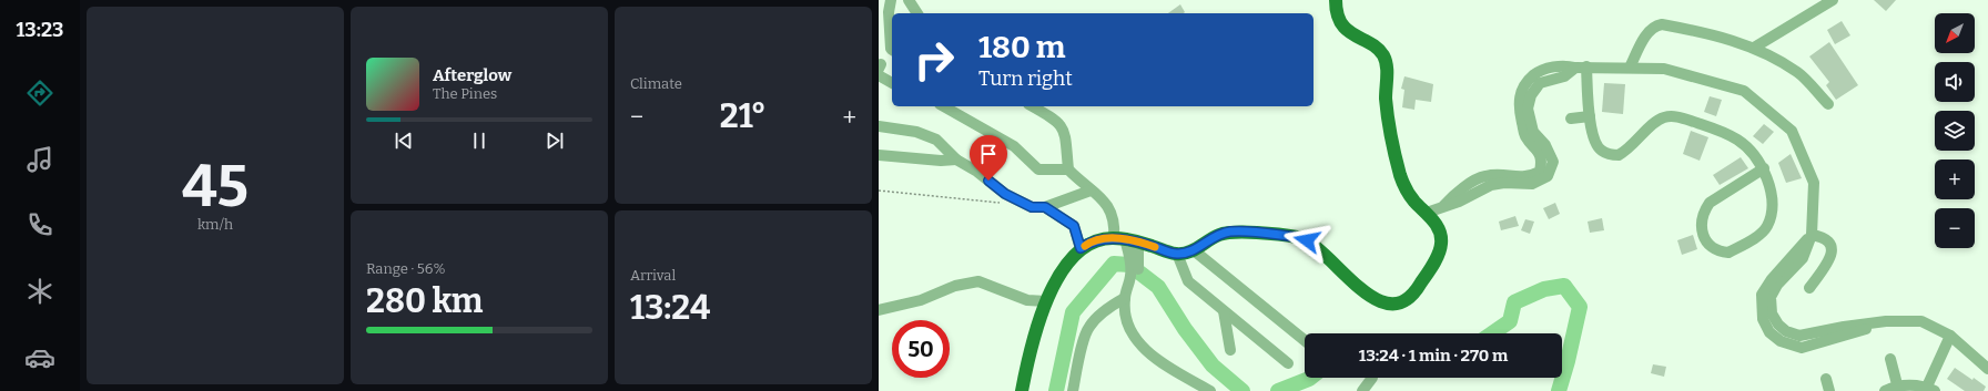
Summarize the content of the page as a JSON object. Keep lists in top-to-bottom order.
{
  "north": "bottom left",
  "page": {
    "tabs": "13:23",
    "tile": [
      ["45", "km/h"],
      "Climate",
      ["Range · 56%", "280 km"],
      ["Arrival", "13:24"]
    ],
    "map_buttons": ["+", "−"],
    "turn": ["180 m", "Turn right"],
    "song": ["Afterglow", "The Pines"],
    "heat": ["−", "21°", "+"],
    "limit": "50",
    "trip": "13:24 · 1 min · 270 m"
  }
}
